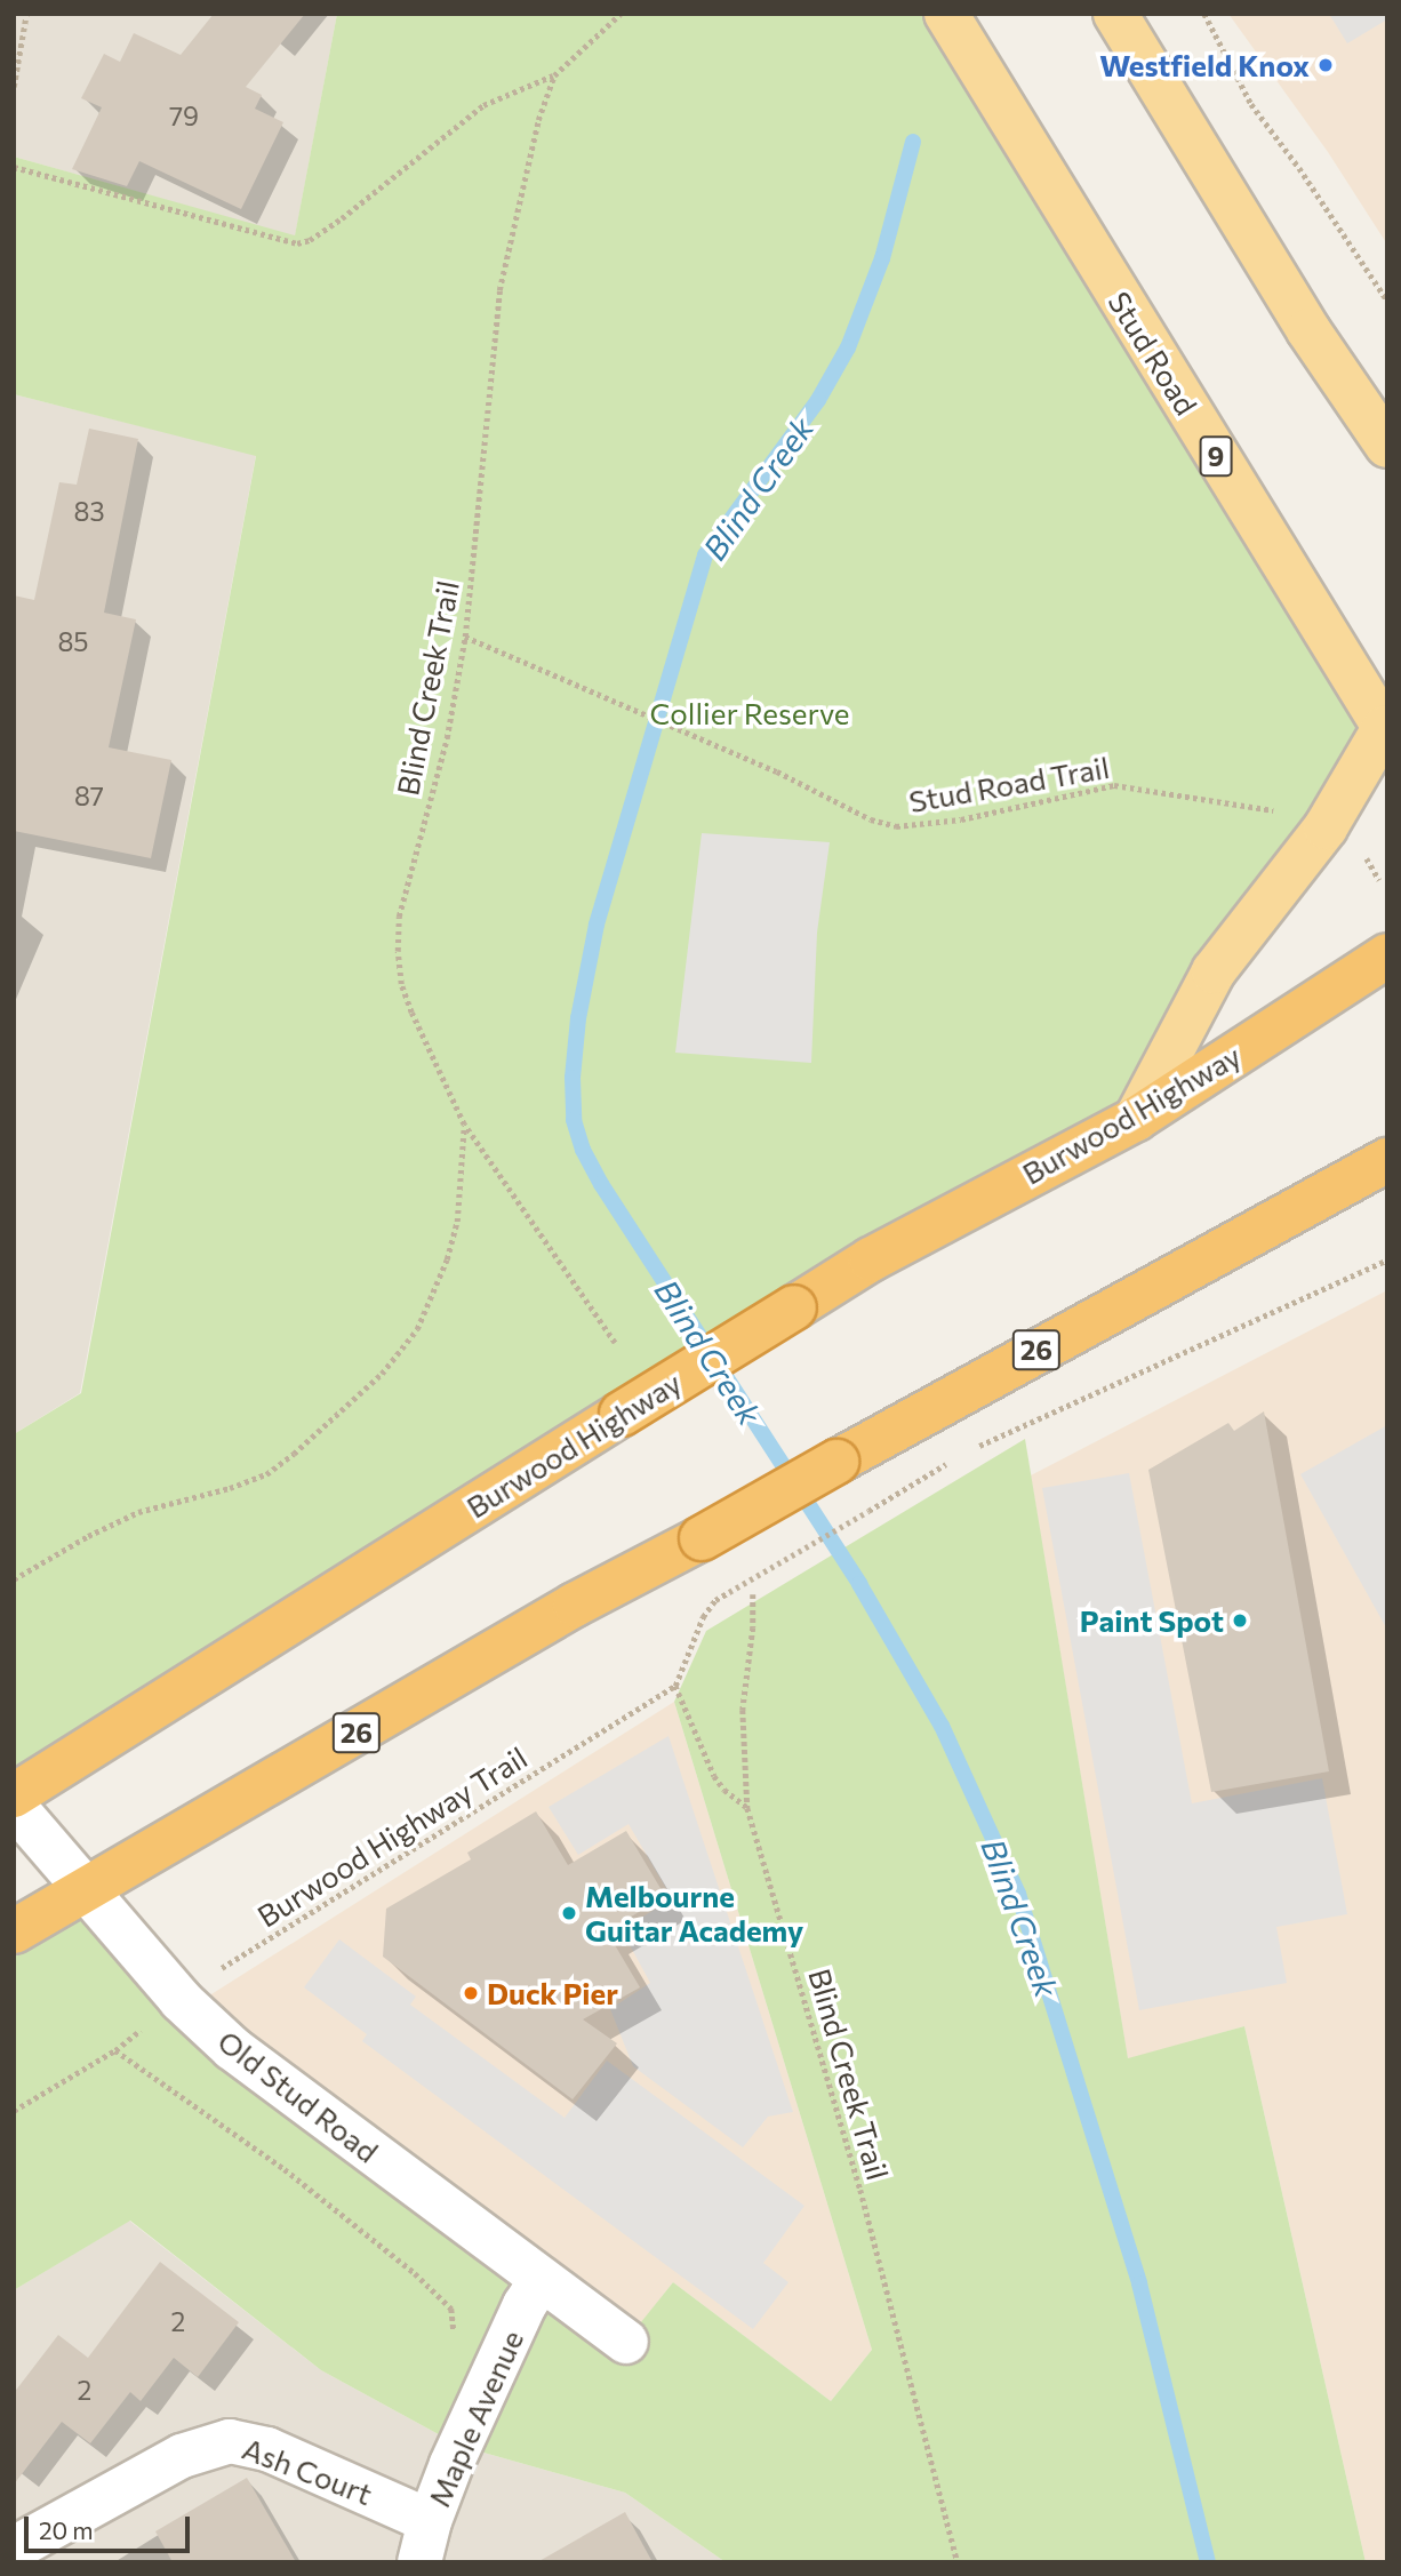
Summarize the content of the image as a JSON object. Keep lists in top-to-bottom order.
{
  "streets": {
    "highway": ["Burwood Highway", "26"],
    "main road": ["Stud Road", "9"],
    "street": ["Old Stud Road", "Maple Avenue", "Ash Court"],
    "path": ["Blind Creek Trail", "Stud Road Trail", "Burwood Highway Trail"]
  },
  "crossings": [
    ["Blind Creek Trail", "Stud Road Trail"],
    ["26", "Old Stud Road"],
    ["Burwood Highway Trail", "Old Stud Road"],
    ["Old Stud Road", "Maple Avenue"],
    ["Maple Avenue", "Ash Court"]
  ],
  "water": ["Blind Creek"],
  "parks": ["Collier Reserve"],
  "places": [
    "Westfield Knox",
    "Paint Spot",
    "Melbourne Guitar Academy",
    "Duck Pier"
  ],
  "house_numbers": [
    "79",
    "83",
    "85",
    "87",
    "2",
    "2"
  ],
  "scale_bar": "20 m"
}
